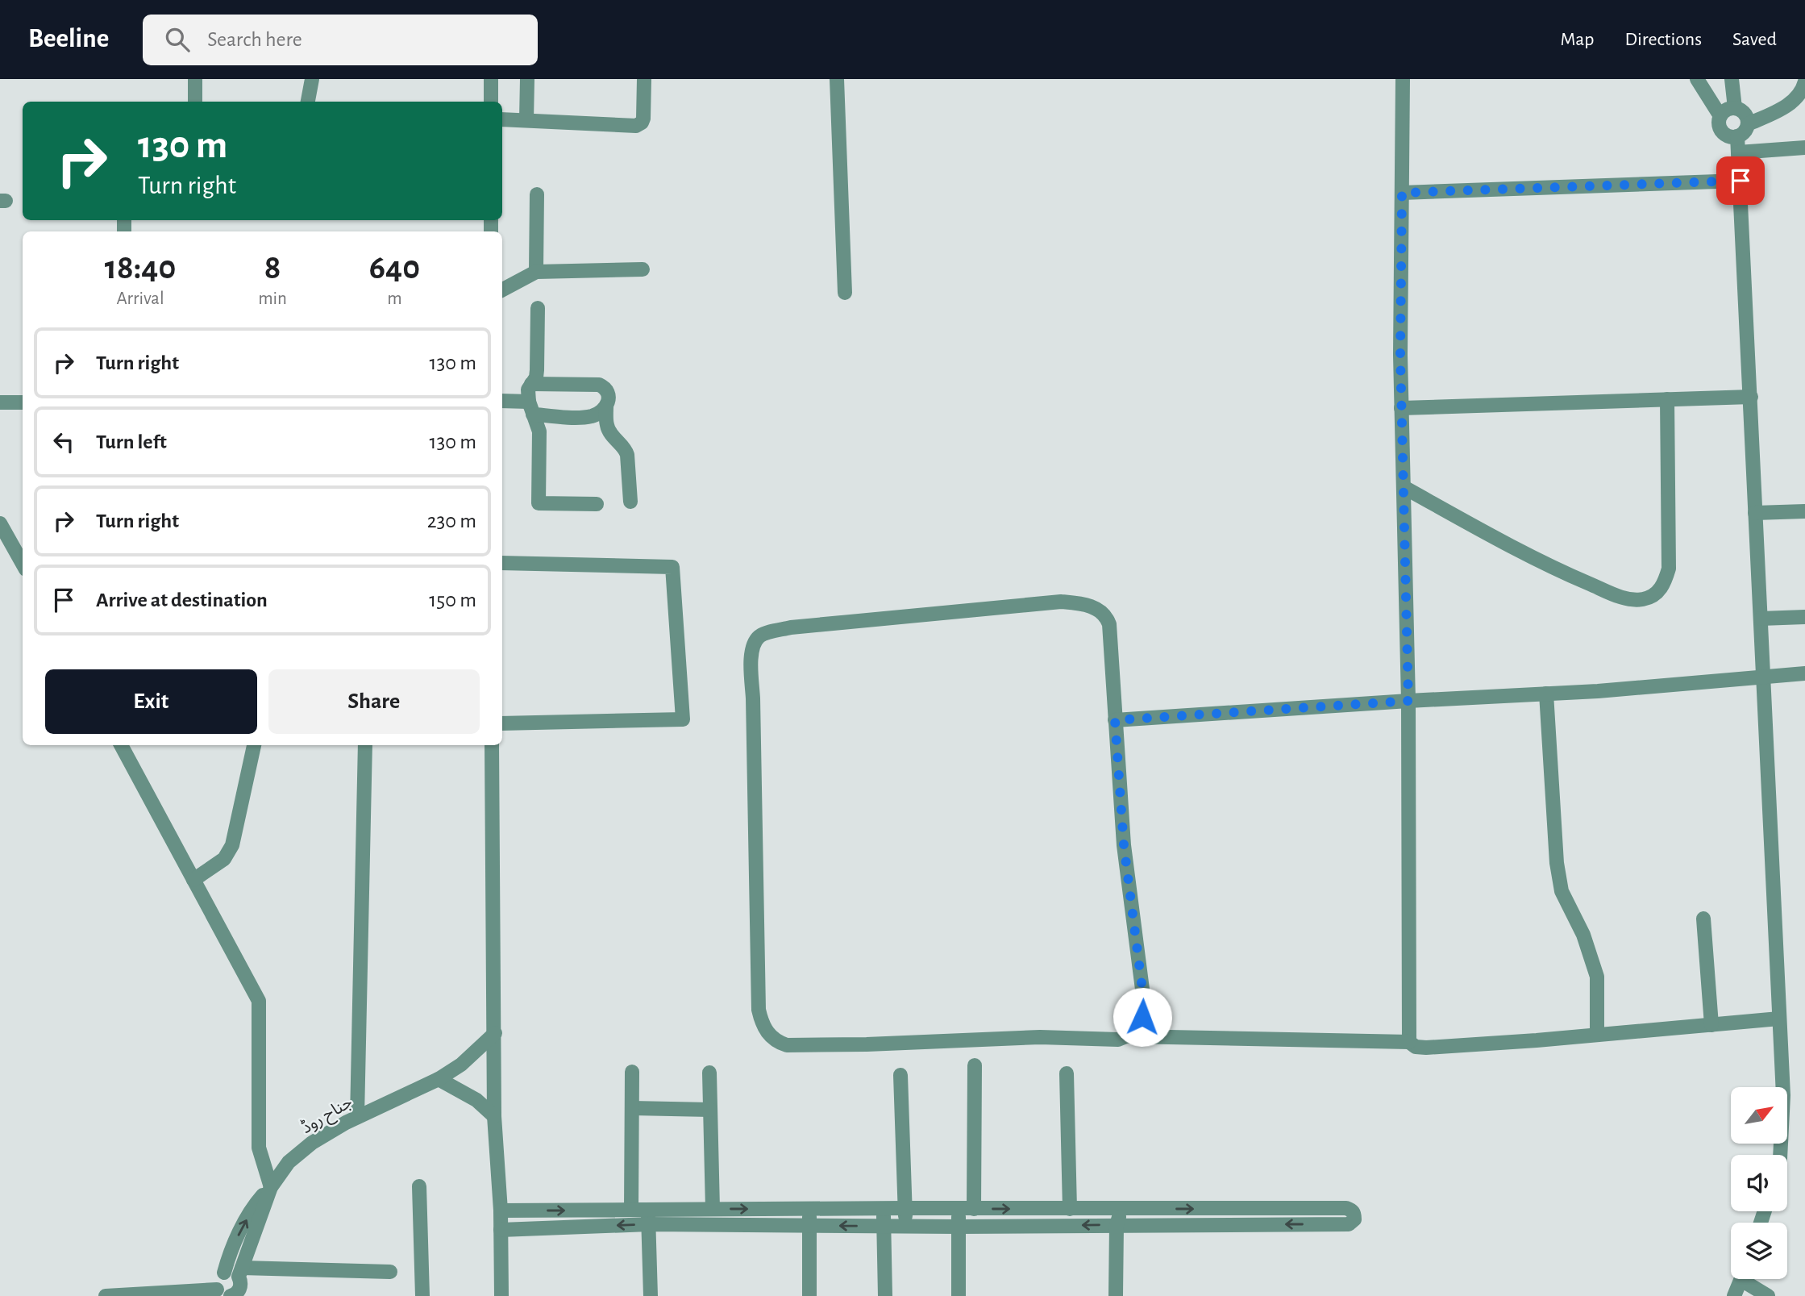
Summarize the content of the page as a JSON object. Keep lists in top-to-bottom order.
{
  "streets": {
    "street": ["جناح روڈ"]
  },
  "north": "top right",
  "page": {
    "header": "Beeline",
    "search": "Search here",
    "nav": ["Map", "Directions", "Saved"],
    "turn": ["130 m", "Turn right"],
    "eta": [
      "18:40",
      "Arrival",
      "8",
      "min",
      "640",
      "m"
    ],
    "list": [
      {
        "name": "Turn right",
        "value": "130 m"
      },
      {
        "name": "Turn left",
        "value": "130 m"
      },
      {
        "name": "Turn right",
        "value": "230 m"
      },
      {
        "name": "Arrive at destination",
        "value": "150 m"
      }
    ],
    "buttons": ["Exit", "Share"]
  }
}
